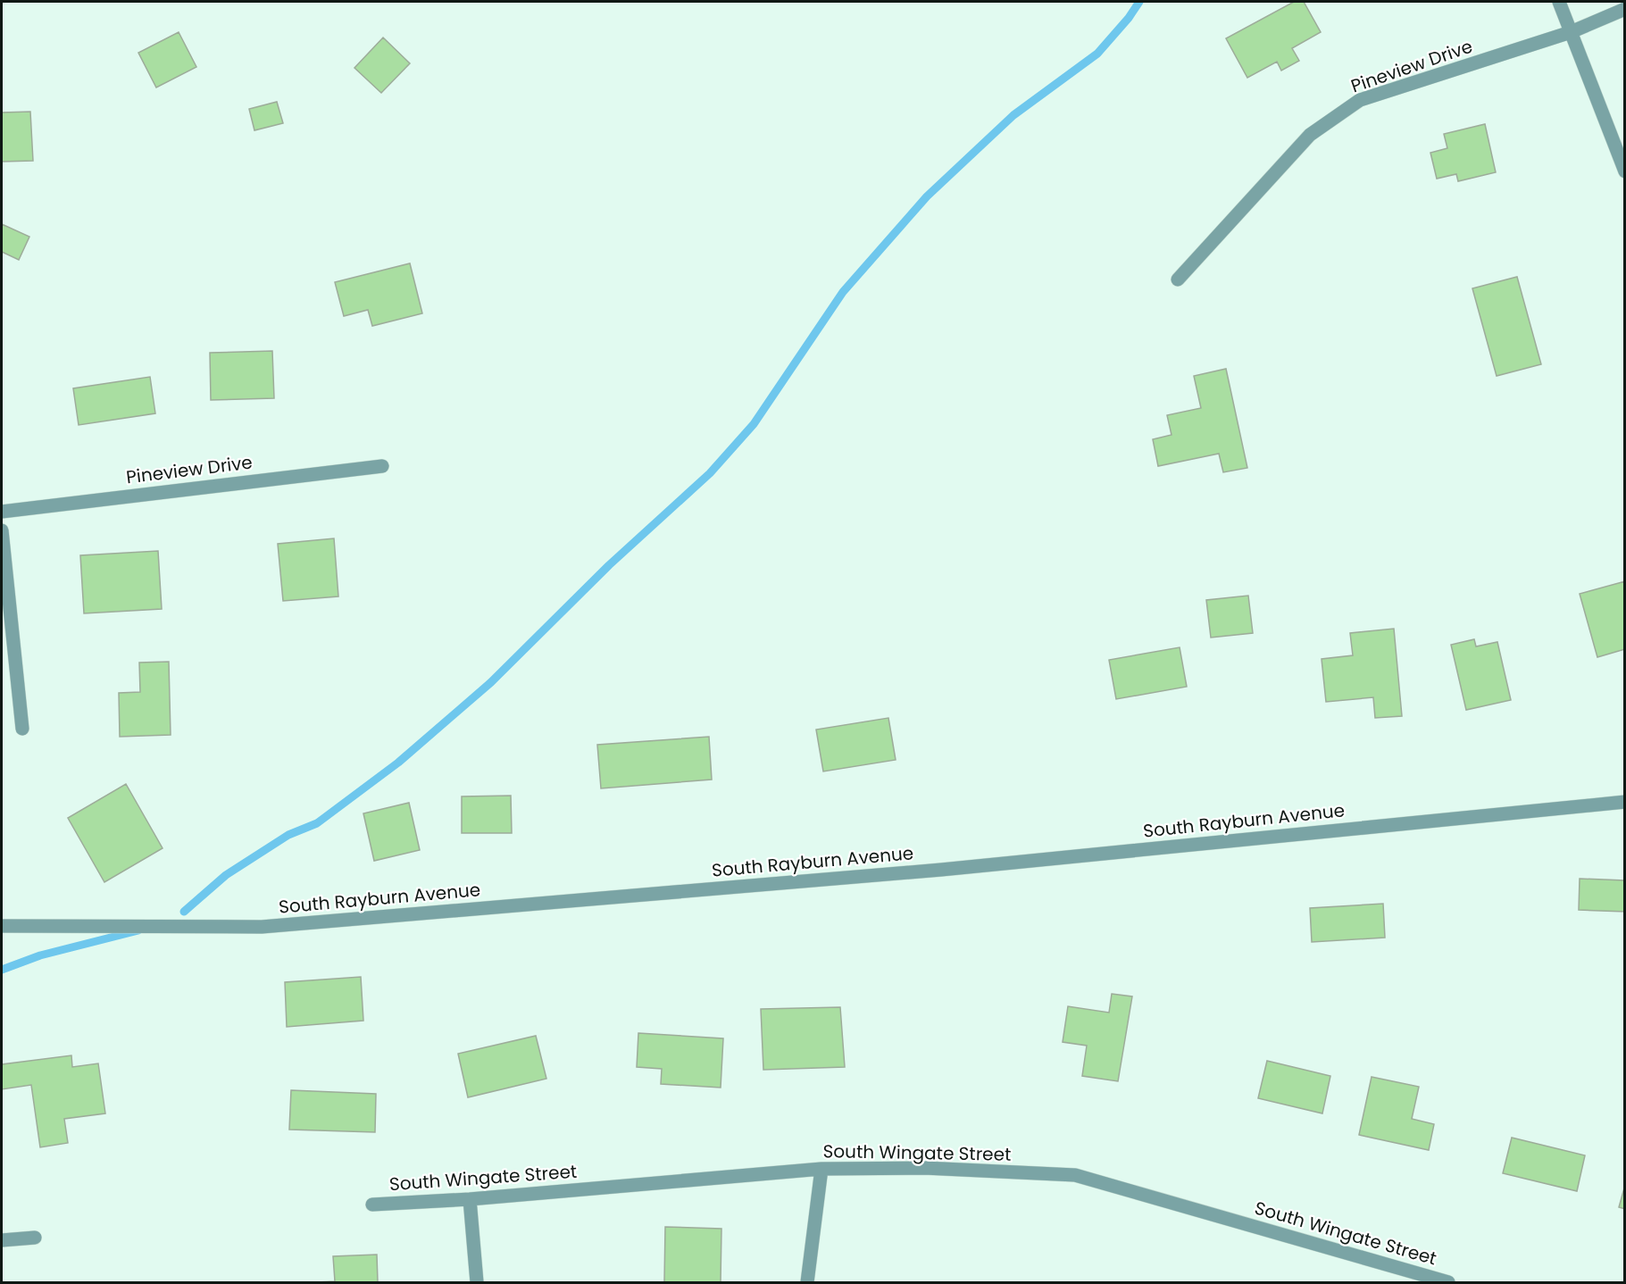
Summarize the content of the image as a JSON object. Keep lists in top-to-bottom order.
{
  "streets": {
    "street": ["Pineview Drive", "South Rayburn Avenue", "South Wingate Street"]
  }
}
